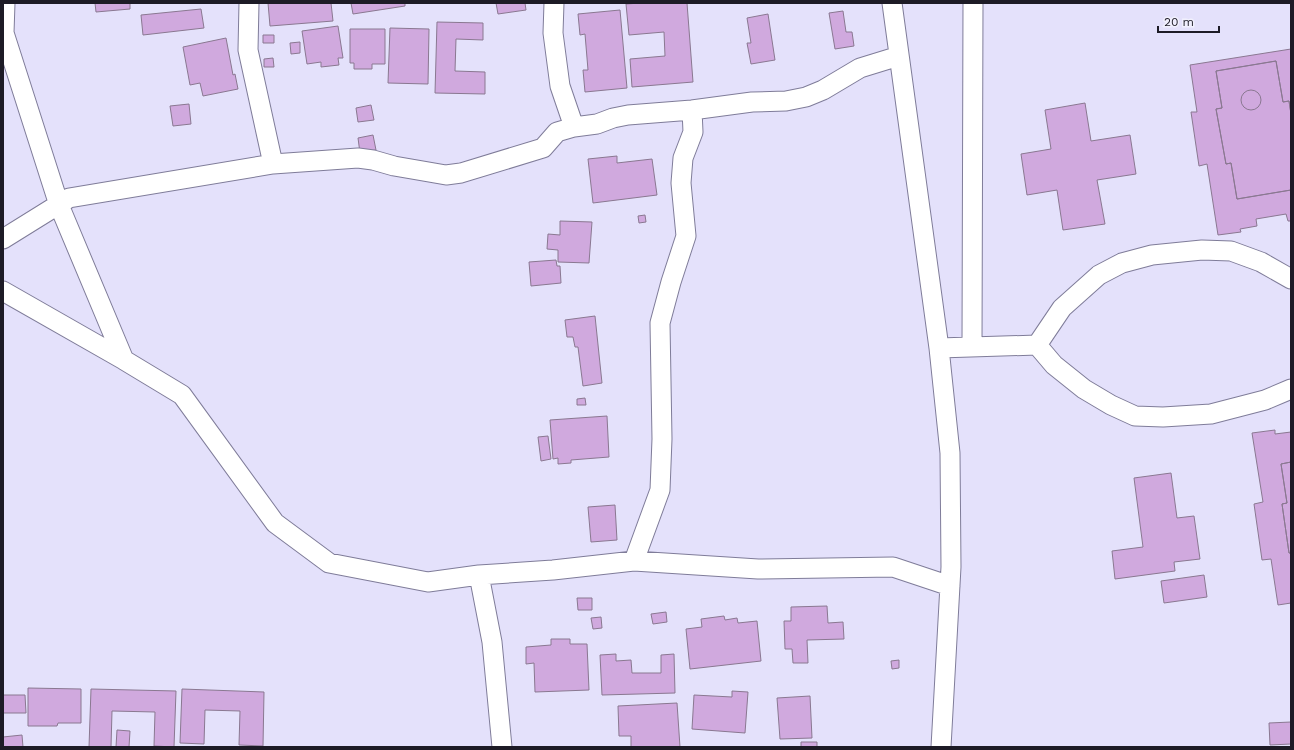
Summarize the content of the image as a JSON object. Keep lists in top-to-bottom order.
{
  "scale_bar": "20 m"
}
